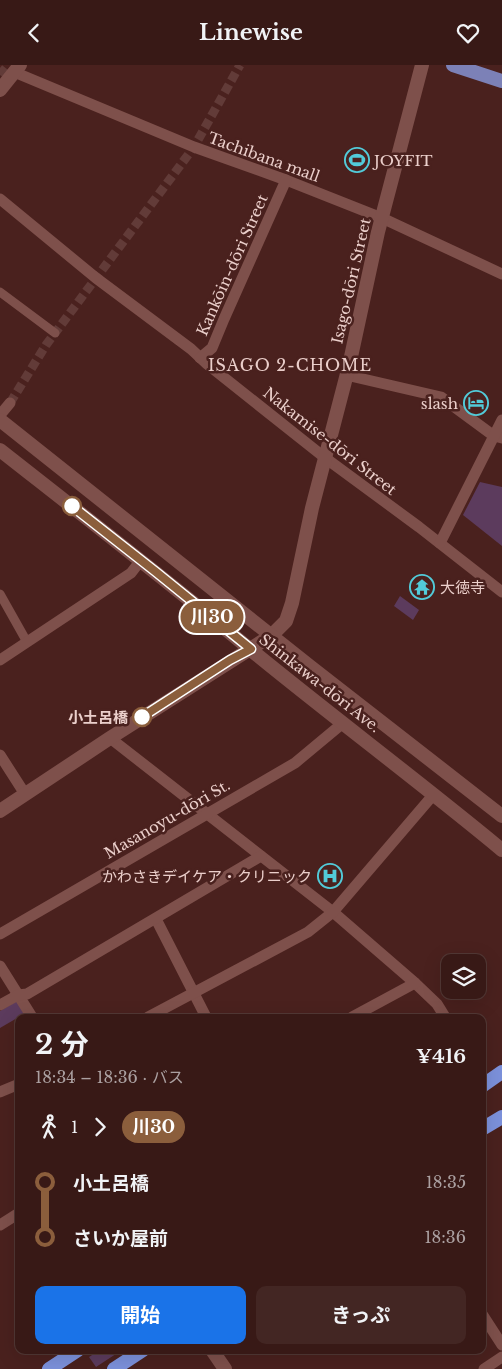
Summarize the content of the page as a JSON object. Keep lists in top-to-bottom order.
{
  "streets": {
    "main road": ["Isago-dōri Street", "Shinkawa-dōri Ave."],
    "street": [
      "Tachibana mall",
      "Kankōin-dōri Street",
      "Nakamise-dōri Street",
      "Masanoyu-dōri St."
    ]
  },
  "crossings": [
    ["Tachibana mall", "Kankōin-dōri Street"],
    ["Tachibana mall", "Isago-dōri Street"],
    ["Kankōin-dōri Street", "Nakamise-dōri Street"],
    ["Isago-dōri Street", "Nakamise-dōri Street"],
    ["Isago-dōri Street", "Shinkawa-dōri Ave."],
    ["Shinkawa-dōri Ave.", "Masanoyu-dōri St."]
  ],
  "districts": ["ISAGO 2-CHOME"],
  "places": {
    "sports": ["JOYFIT"],
    "hotel": ["slash"],
    "temple": ["大徳寺"],
    "other": ["小土呂橋"],
    "hospital": ["かわさきデイケア・クリニック"]
  },
  "lines": ["bus line 川30"],
  "page": {
    "header": "Linewise",
    "on_map": "川30",
    "heading": ["2 分", "18:34 – 18:36 · バス", "¥416"],
    "legs": ["1", "川30"],
    "list": [
      {
        "name": "小土呂橋",
        "value": "18:35"
      },
      {
        "name": "さいか屋前",
        "value": "18:36"
      }
    ],
    "buttons": ["開始", "きっぷ"]
  }
}
